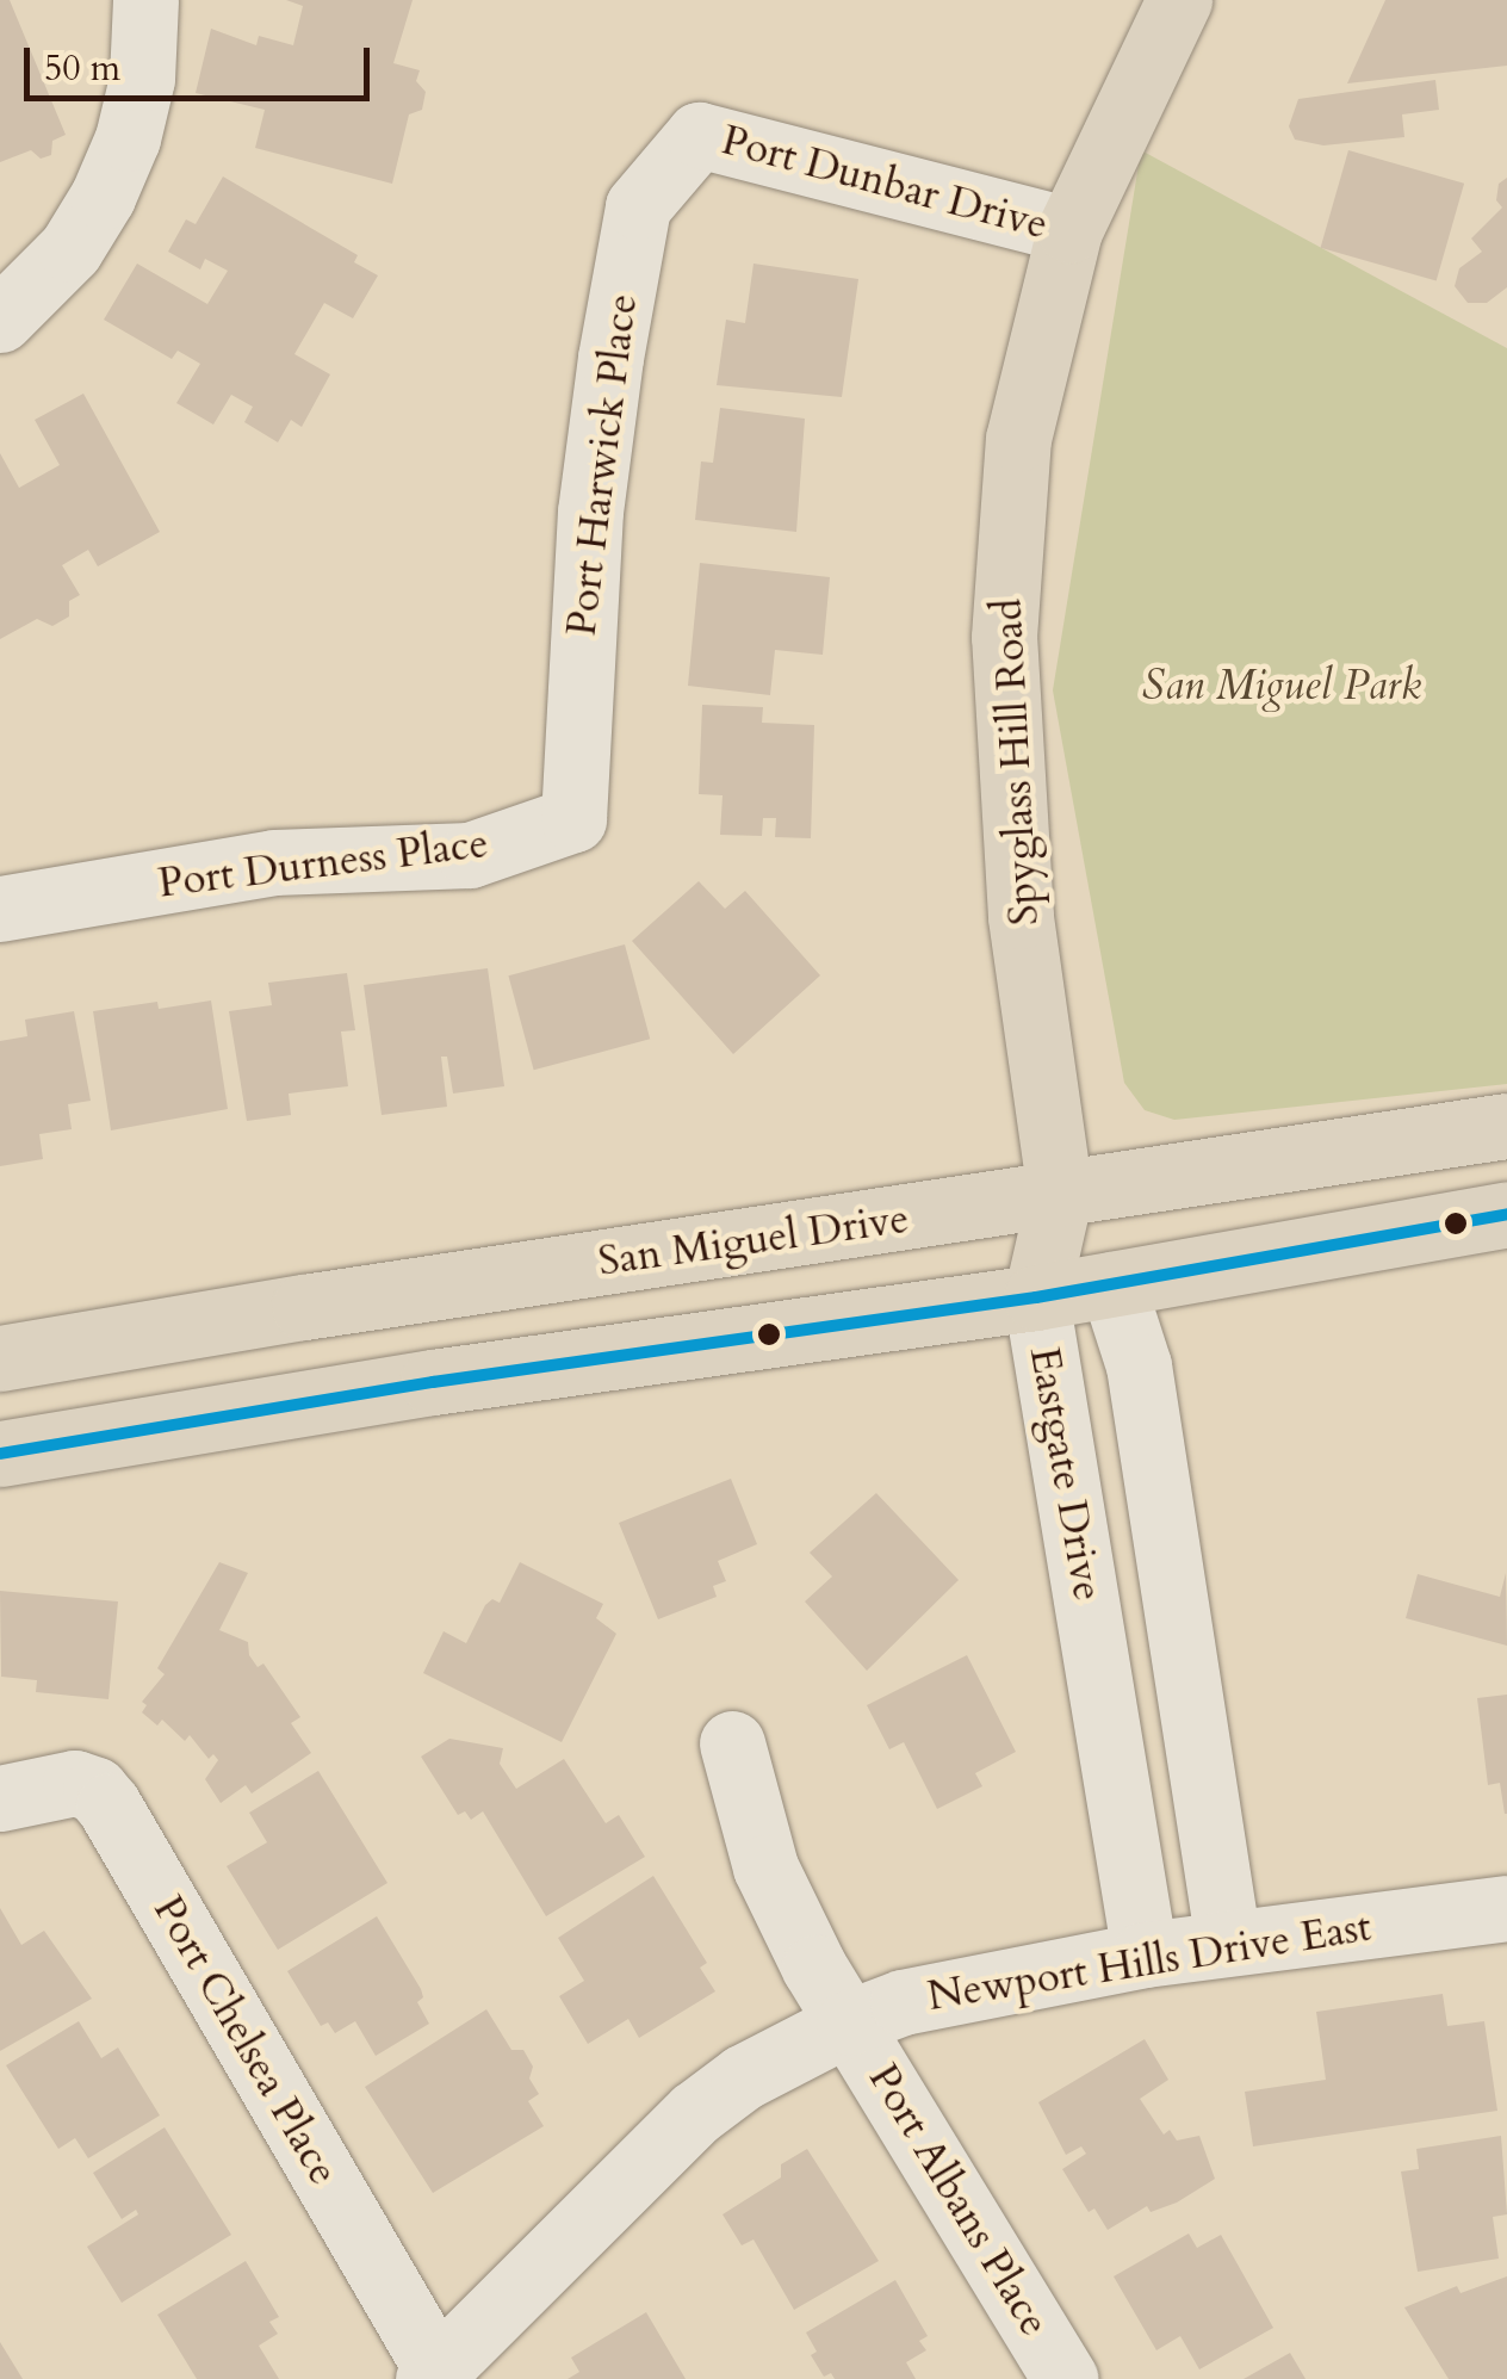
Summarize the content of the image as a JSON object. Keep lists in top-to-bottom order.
{
  "streets": {
    "main road": ["Spyglass Hill Road", "San Miguel Drive", "Eastgate Drive"],
    "street": [
      "Port Dunbar Drive",
      "Port Harwick Place",
      "Port Durness Place",
      "Newport Hills Drive East",
      "Port Chelsea Place",
      "Port Albans Place"
    ]
  },
  "crossings": [
    ["Port Dunbar Drive", "Port Harwick Place"],
    ["Port Dunbar Drive", "Spyglass Hill Road"],
    ["Port Harwick Place", "Port Durness Place"],
    ["Spyglass Hill Road", "San Miguel Drive"],
    ["Spyglass Hill Road", "Eastgate Drive"],
    ["San Miguel Drive", "Eastgate Drive"],
    ["Eastgate Drive", "Newport Hills Drive East"],
    ["Newport Hills Drive East", "Port Chelsea Place"],
    ["Newport Hills Drive East", "Port Albans Place"]
  ],
  "parks": ["San Miguel Park"],
  "scale_bar": "50 m"
}
